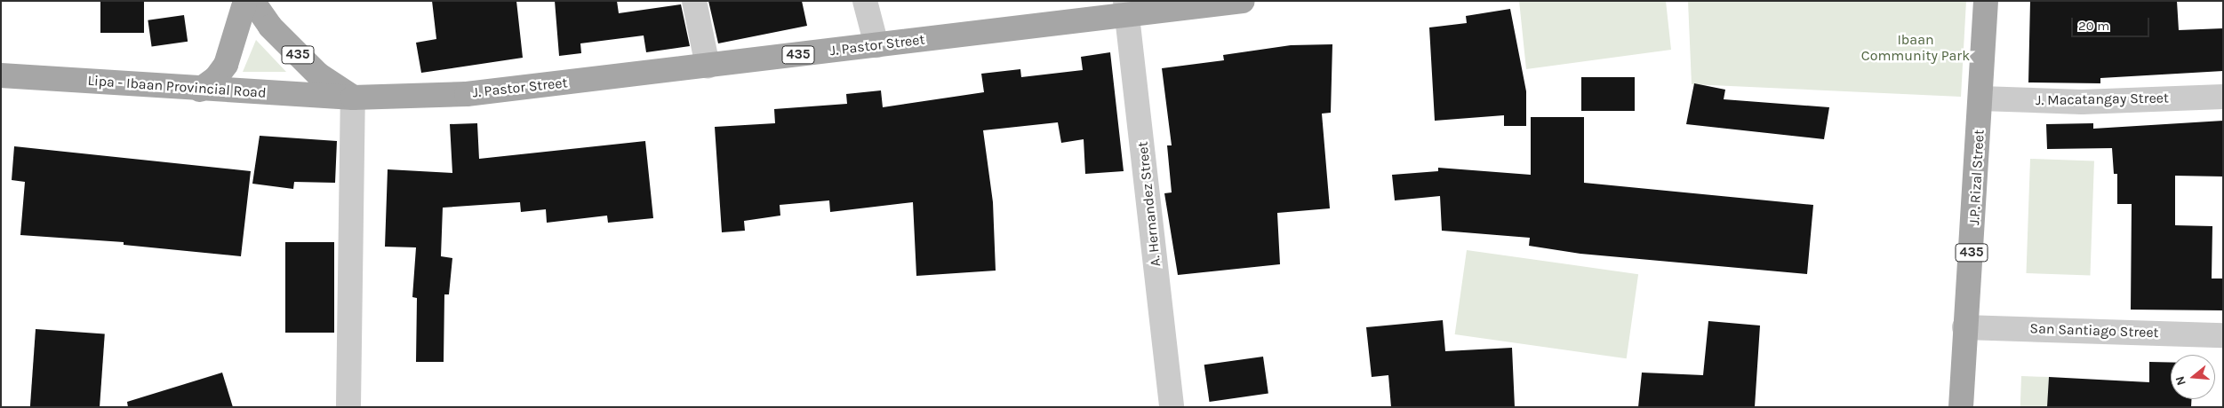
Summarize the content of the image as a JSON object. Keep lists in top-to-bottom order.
{
  "streets": {
    "main road": [
      "J. Pastor Street",
      "435",
      "Lipa - Ibaan Provincial Road",
      "J.P. Rizal Street"
    ],
    "street": ["J. Macatangay Street", "A. Hernandez Street", "San Santiago Street"]
  },
  "crossings": [
    ["J. Pastor Street", "435"],
    ["J. Pastor Street", "Lipa - Ibaan Provincial Road"],
    ["J. Pastor Street", "A. Hernandez Street"],
    ["435", "Lipa - Ibaan Provincial Road"],
    ["J. Macatangay Street", "J.P. Rizal Street"],
    ["J.P. Rizal Street", "San Santiago Street"]
  ],
  "parks": ["Ibaan Community Park"],
  "scale_bar": "20 m",
  "north": "left"
}
